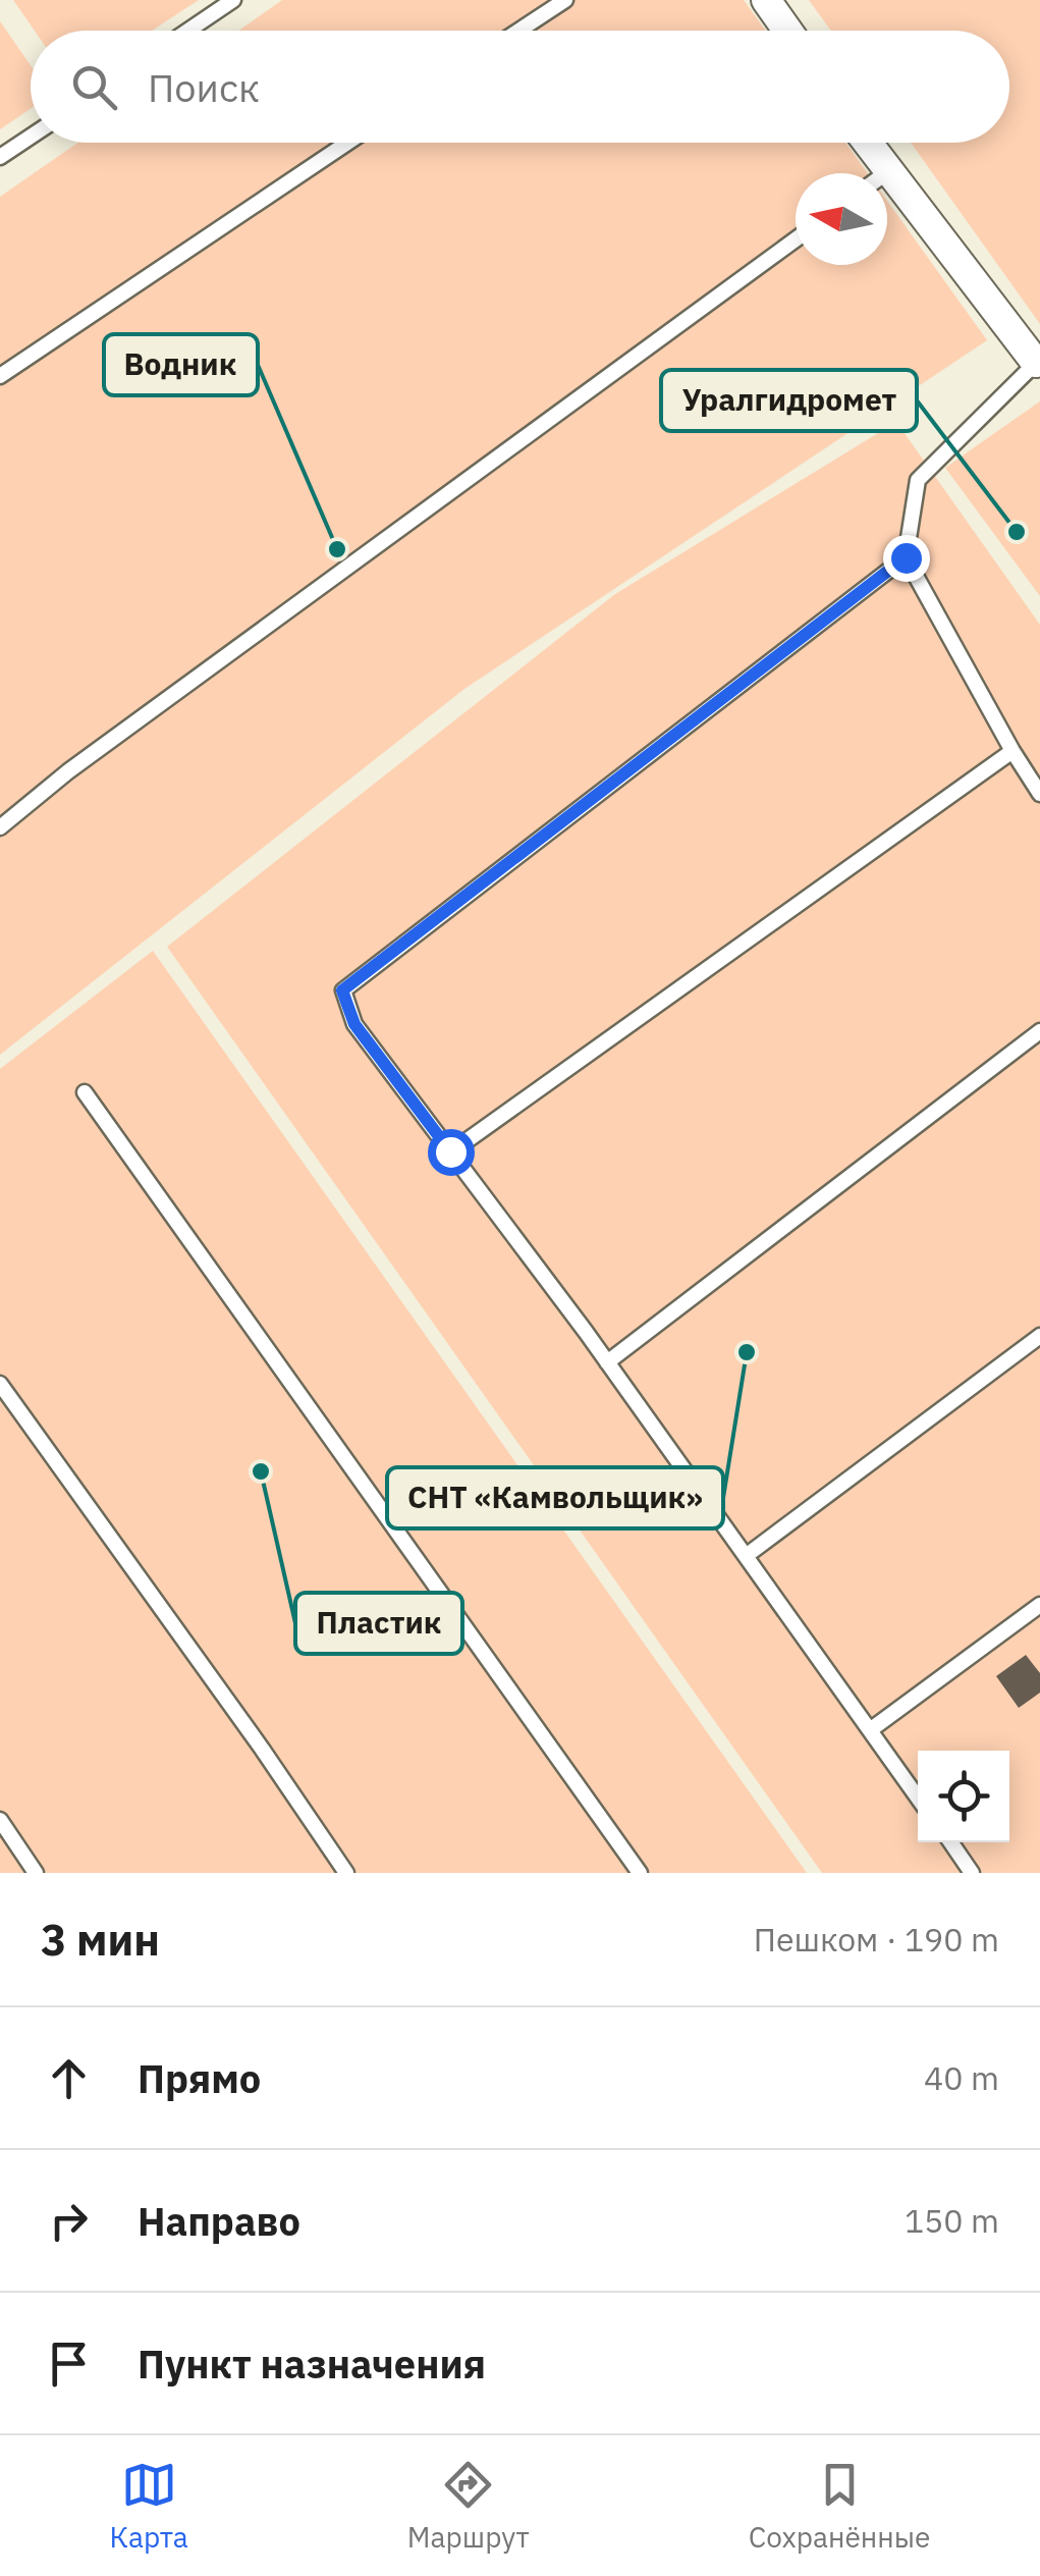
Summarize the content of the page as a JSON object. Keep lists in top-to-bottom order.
{
  "places": [
    "Уралгидромет",
    "Водник",
    "СНТ «Камвольщик»",
    "Пластик"
  ],
  "north": "left",
  "page": {
    "search": "Поиск",
    "heading": ["3 мин", "Пешком · 190 m"],
    "list": [
      ["Прямо", "40 m"],
      ["Направо", "150 m"],
      "Пункт назначения"
    ],
    "nav": ["Карта", "Маршрут", "Сохранённые"]
  }
}
